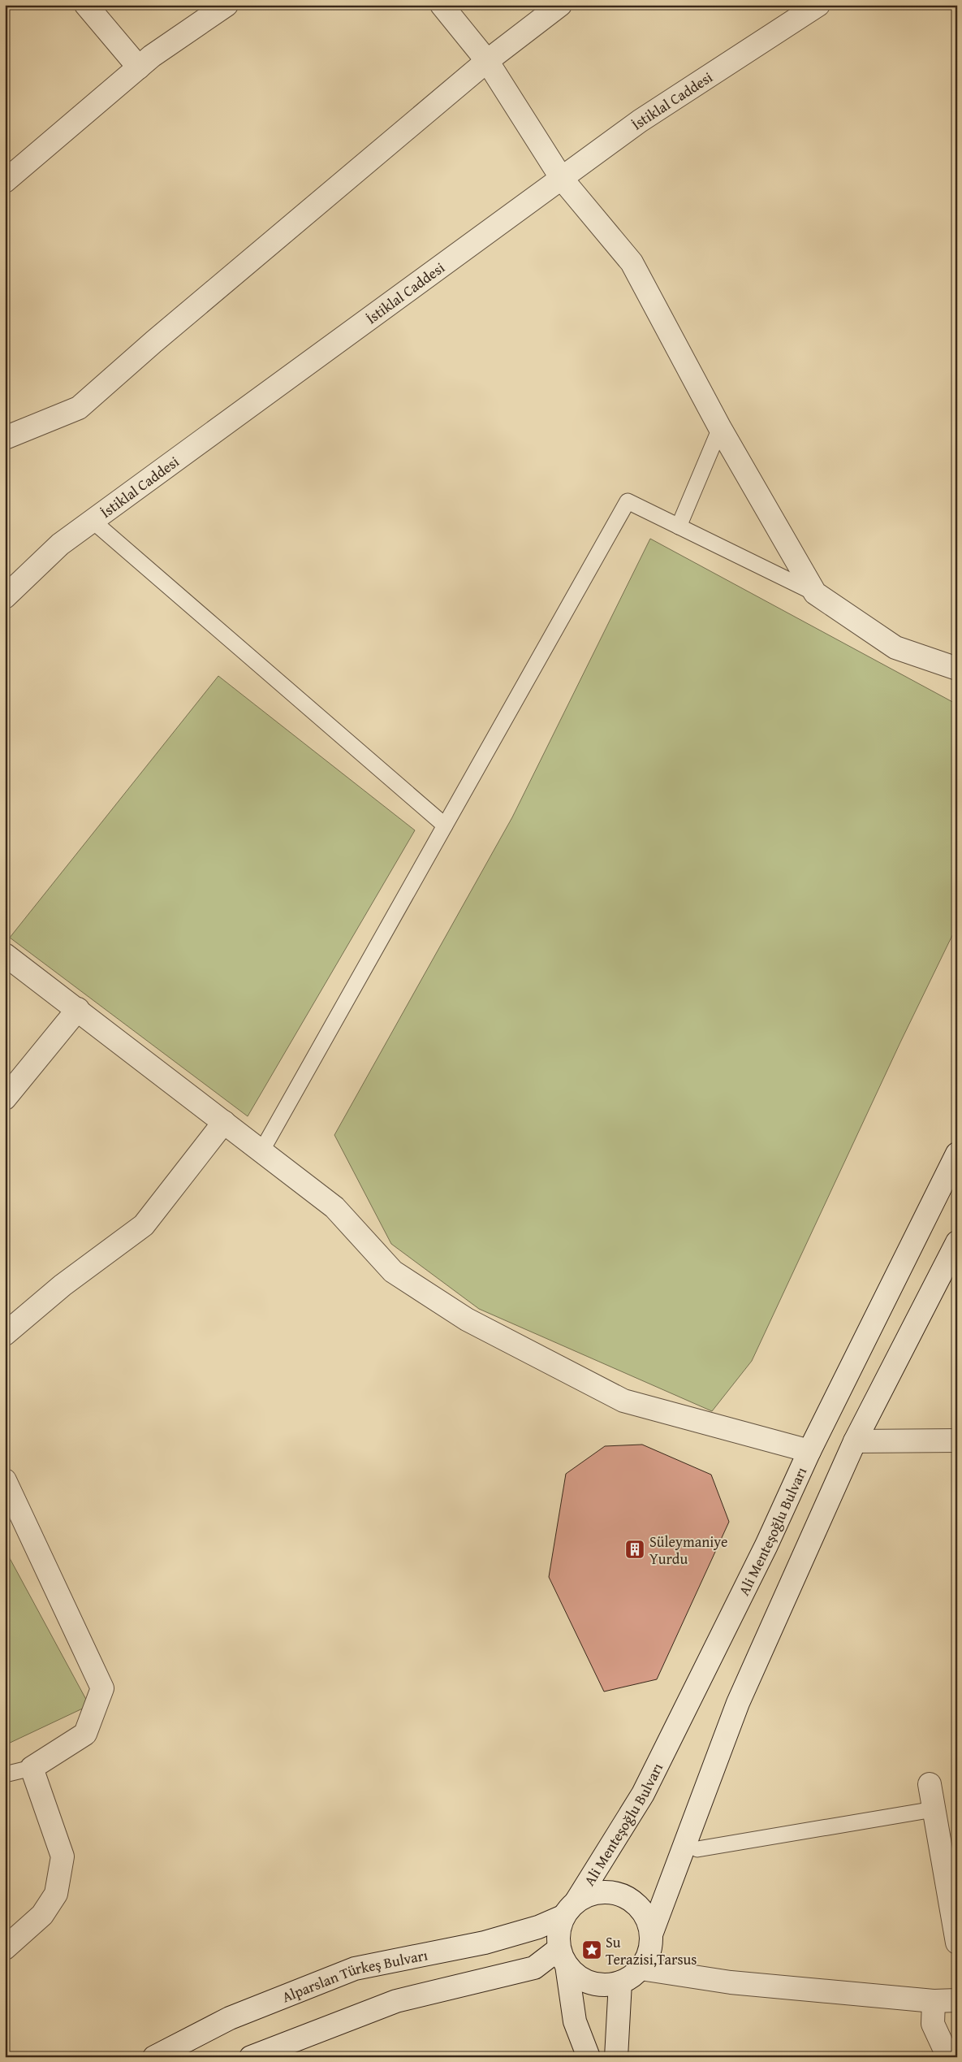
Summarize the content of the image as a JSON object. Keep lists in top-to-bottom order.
{
  "streets": {
    "street": ["İstiklal Caddesi", "Ali Menteşoğlu Bulvarı", "Alparslan Türkeş Bulvarı"]
  },
  "crossings": [
    ["Ali Menteşoğlu Bulvarı", "Alparslan Türkeş Bulvarı"]
  ],
  "places": {
    "building": ["Süleymaniye Yurdu"],
    "place": ["Su Terazisi,Tarsus"]
  }
}
